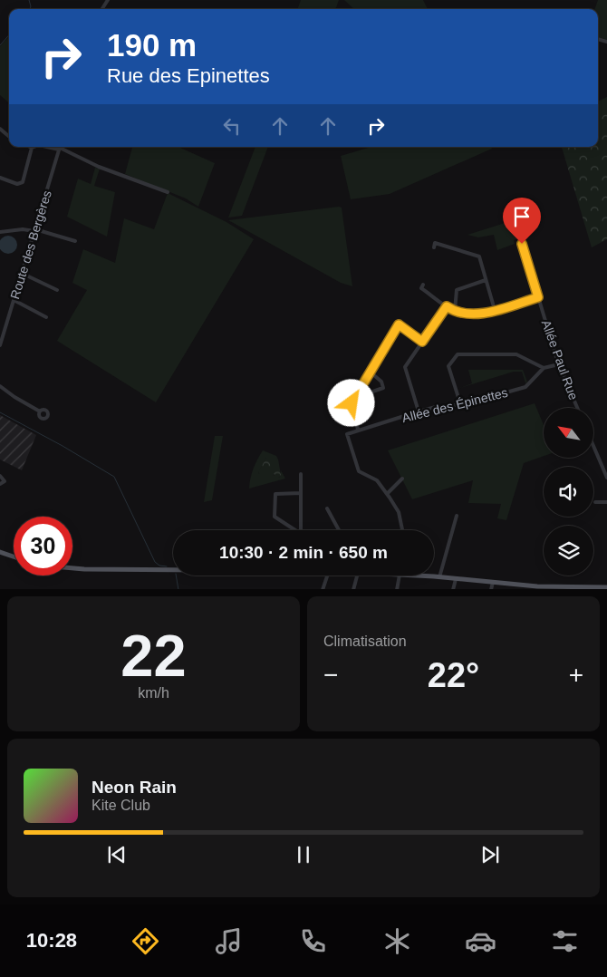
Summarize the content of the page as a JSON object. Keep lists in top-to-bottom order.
{
  "streets": {
    "street": ["Route des Bergères", "Allée Paul Rue", "Allée des Épinettes"]
  },
  "north": "top left",
  "page": {
    "turn": ["190 m", "Rue des Epinettes"],
    "limit": "30",
    "trip": "10:30 · 2 min · 650 m",
    "tile": [
      ["22", "km/h"],
      "Climatisation"
    ],
    "heat": ["−", "22°", "+"],
    "song": ["Neon Rain", "Kite Club"],
    "tabs": "10:28"
  }
}
